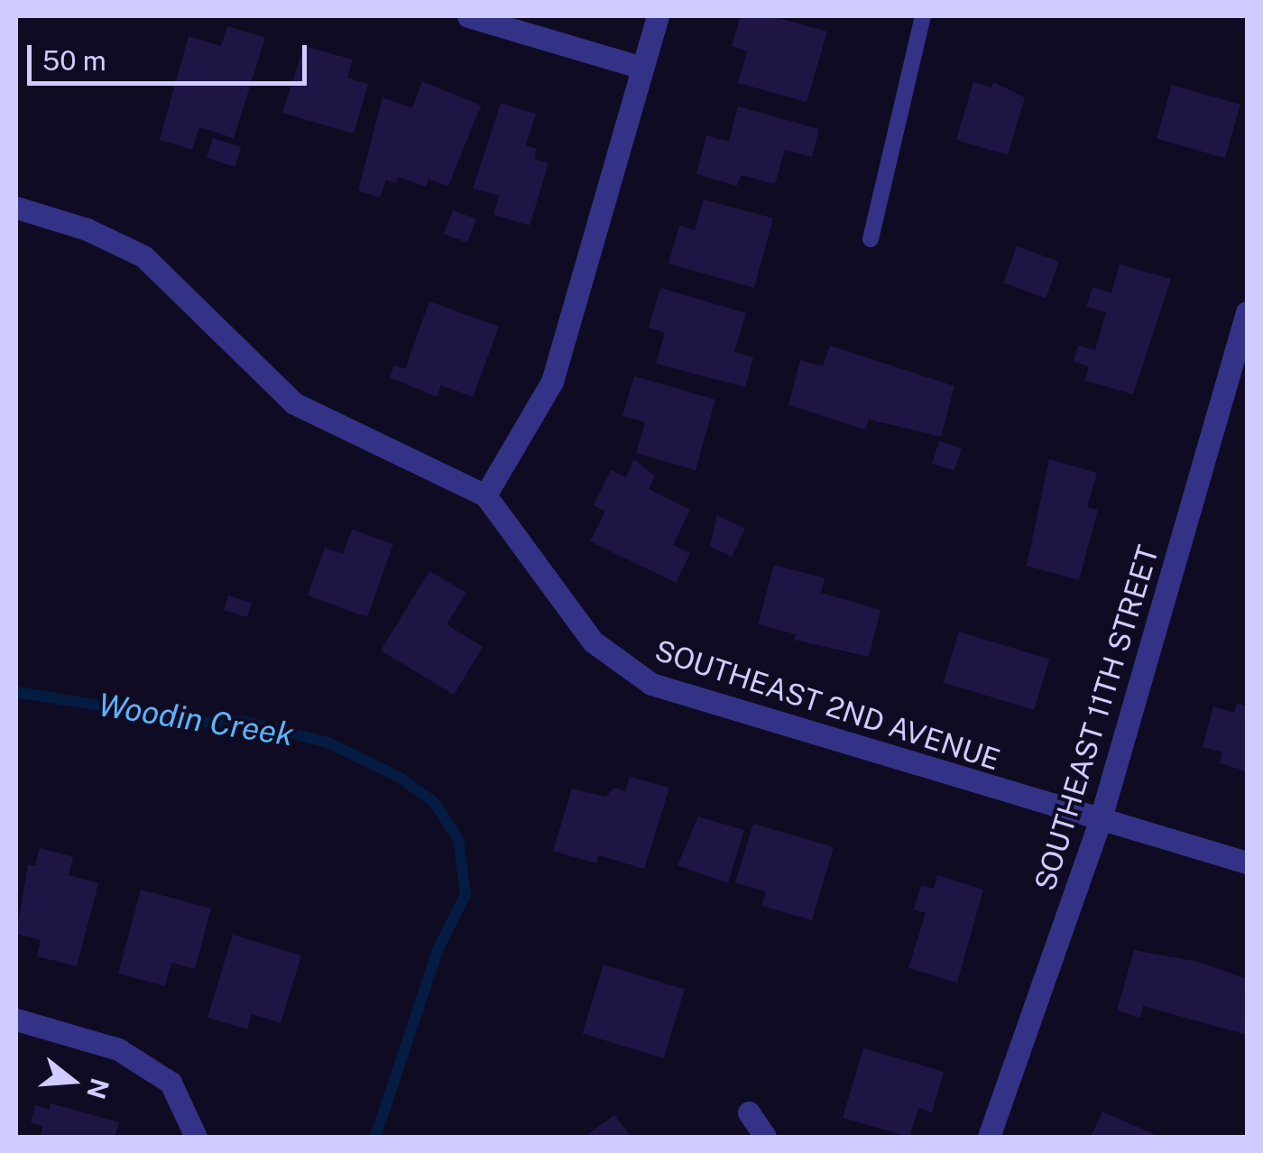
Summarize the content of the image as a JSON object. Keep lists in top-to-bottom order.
{
  "streets": {
    "street": ["SOUTHEAST 2ND AVENUE", "SOUTHEAST 11TH STREET"]
  },
  "crossings": [
    ["SOUTHEAST 2ND AVENUE", "SOUTHEAST 11TH STREET"]
  ],
  "water": ["Woodin Creek"],
  "scale_bar": "50 m",
  "north": "right"
}
